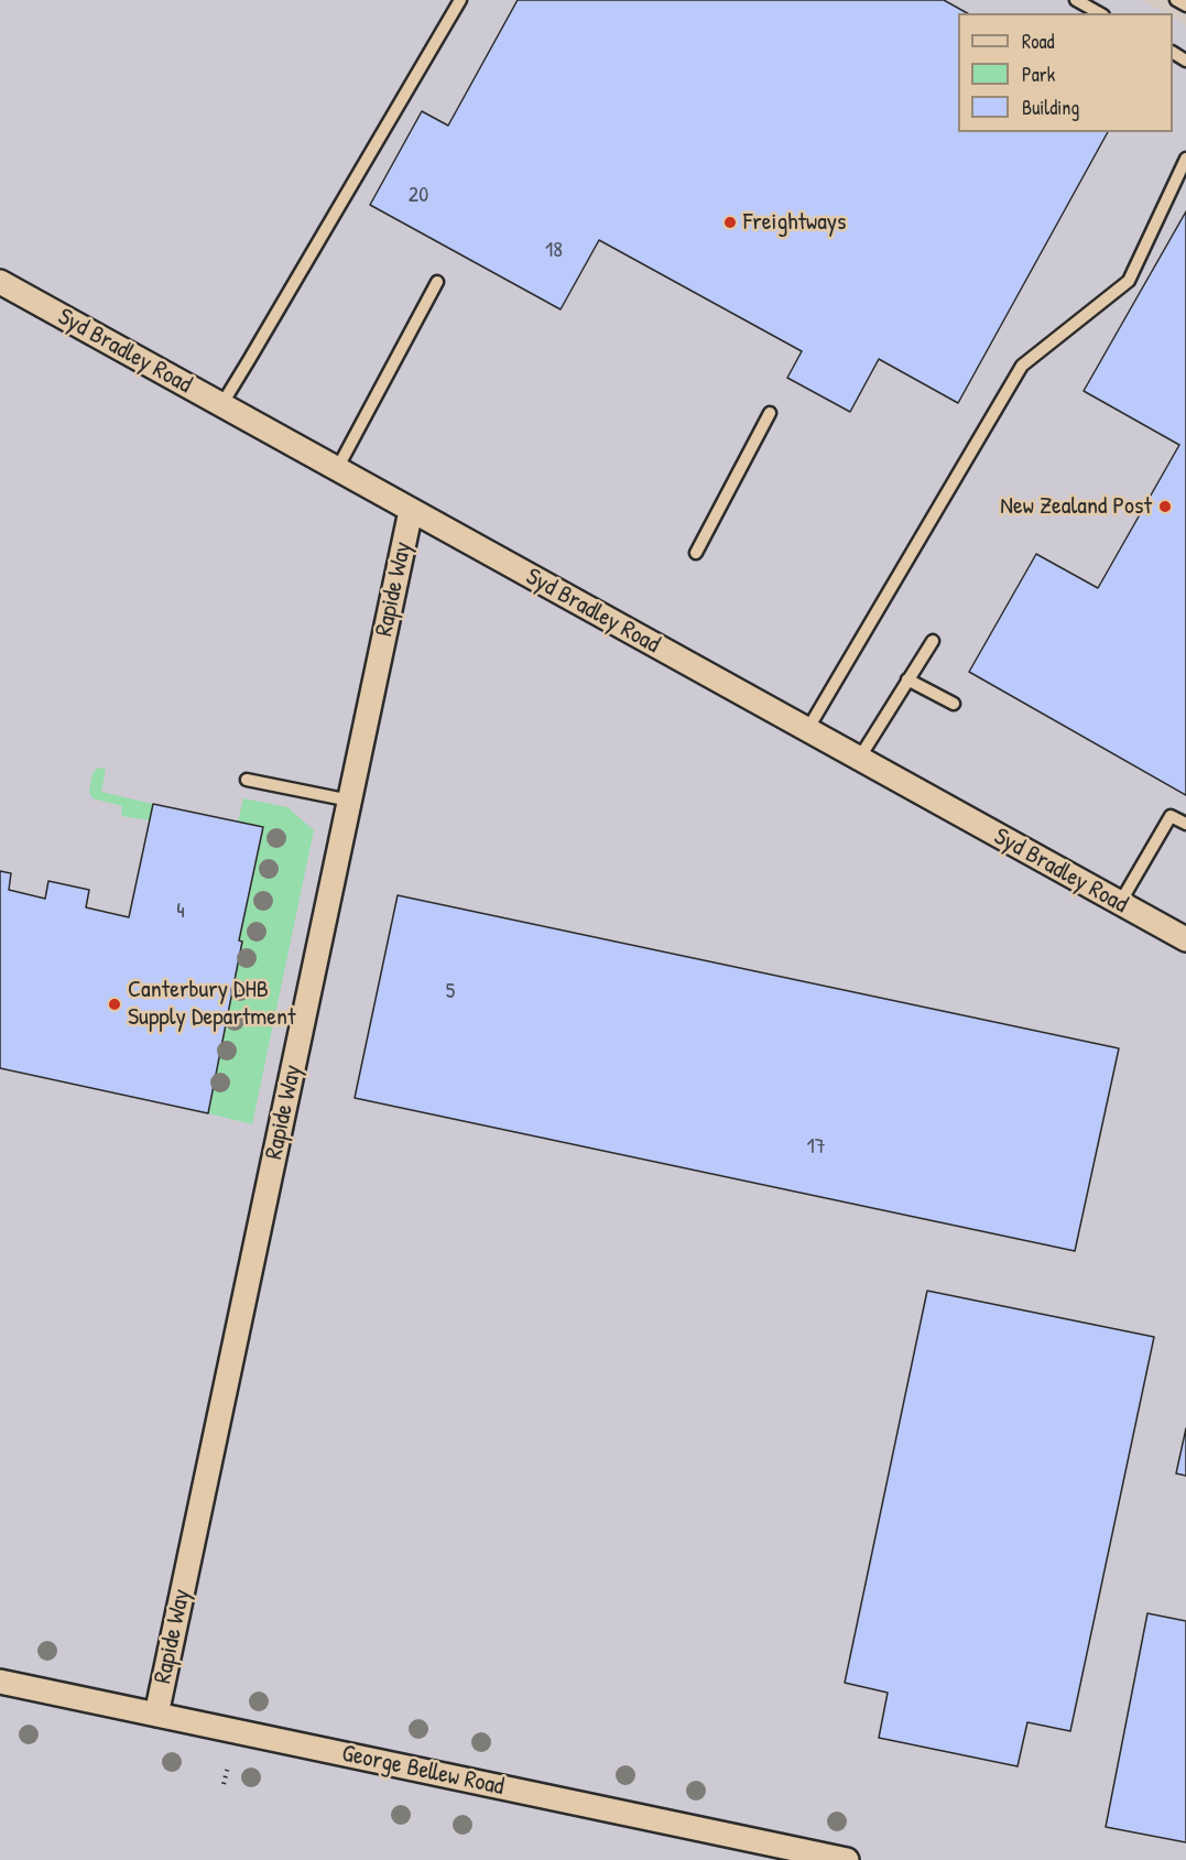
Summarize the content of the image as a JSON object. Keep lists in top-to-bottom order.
{
  "streets": {
    "street": ["Syd Bradley Road", "Rapide Way", "George Bellew Road"]
  },
  "crossings": [
    ["Syd Bradley Road", "Rapide Way"],
    ["Rapide Way", "George Bellew Road"]
  ],
  "places": ["Freightways", "New Zealand Post", "Canterbury DHB Supply Department"],
  "house_numbers": [
    "20",
    "18",
    "4",
    "5",
    "17"
  ],
  "legend": ["Road", "Park", "Building"]
}
